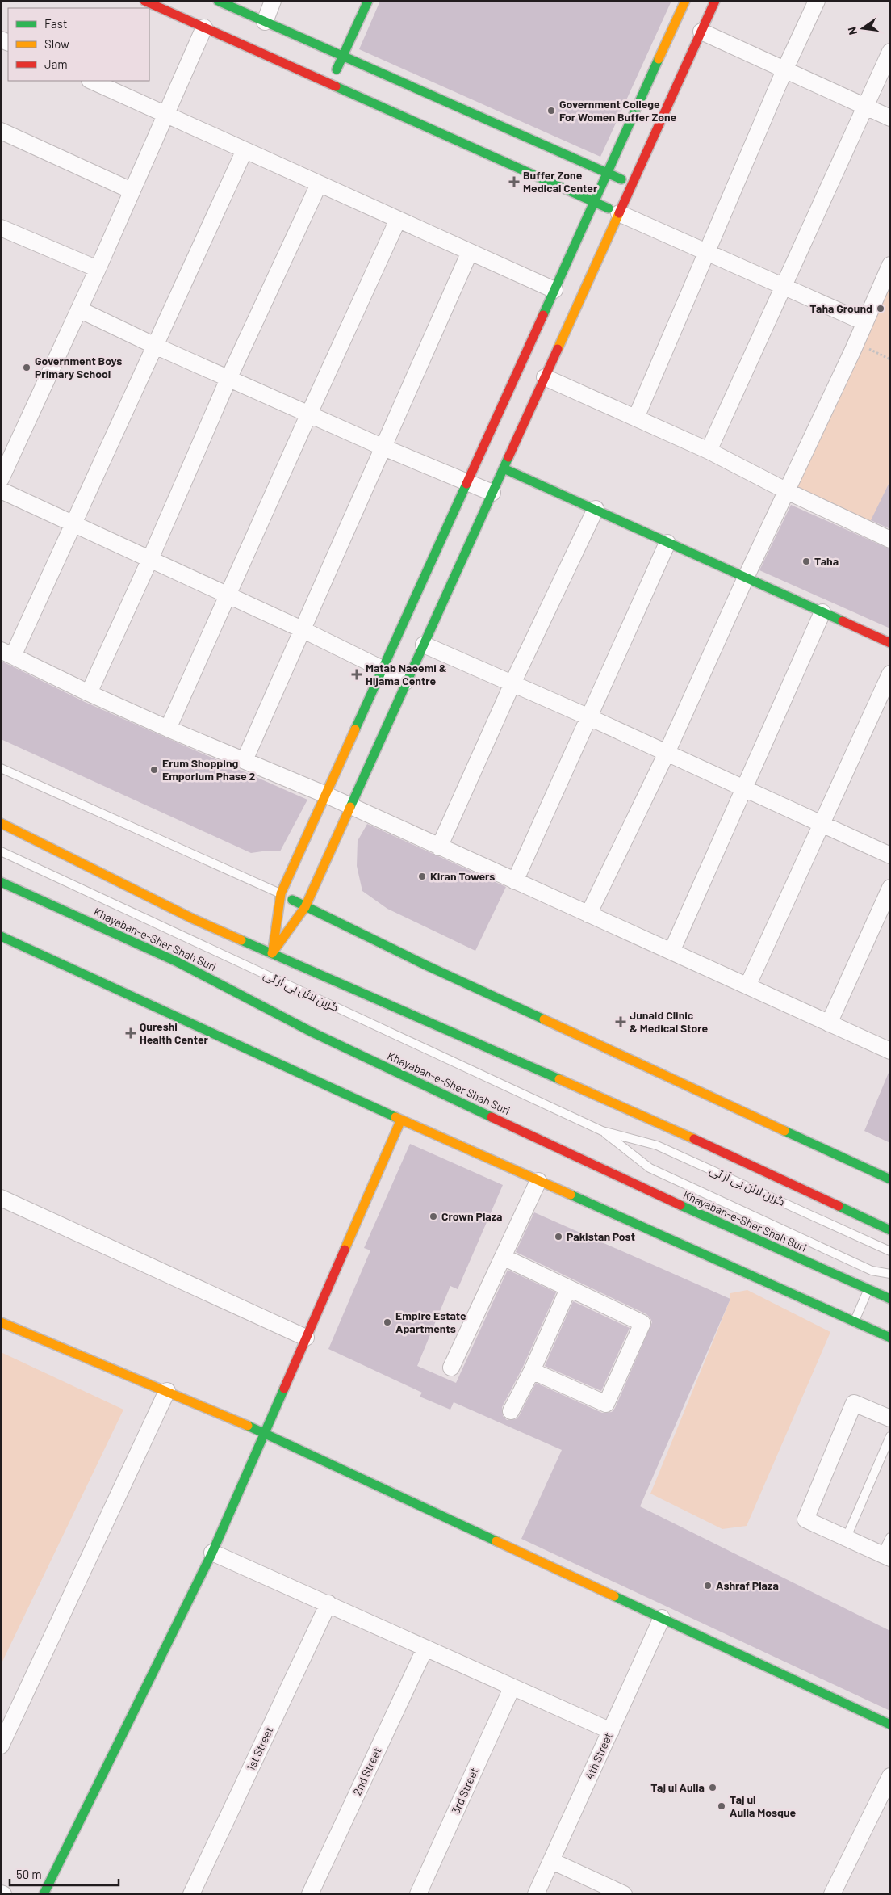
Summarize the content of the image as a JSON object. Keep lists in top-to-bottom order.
{
  "streets": {
    "main road": ["Khayaban-e-Sher Shah Suri"],
    "street": [
      "1st Street",
      "4th Street",
      "2nd Street",
      "3rd Street"
    ],
    "lane": ["گرین لائن بی آر ٹی"]
  },
  "places": {
    "other": [
      "Government College For Women Buffer Zone",
      "Taha Ground",
      "Government Boys Primary School",
      "Taha",
      "Erum Shopping Emporium Phase 2",
      "Kiran Towers",
      "Crown Plaza",
      "Pakistan Post",
      "Empire Estate Apartments",
      "Ashraf Plaza",
      "Taj ul Aulia",
      "Taj ul Aulia Mosque"
    ],
    "health": [
      "Buffer Zone Medical Center",
      "Matab Naeemi & Hijama Centre",
      "Junaid Clinic & Medical Store",
      "Qureshi Health Center"
    ]
  },
  "legend": ["Fast", "Slow", "Jam"],
  "scale_bar": "50 m",
  "north": "left"
}
